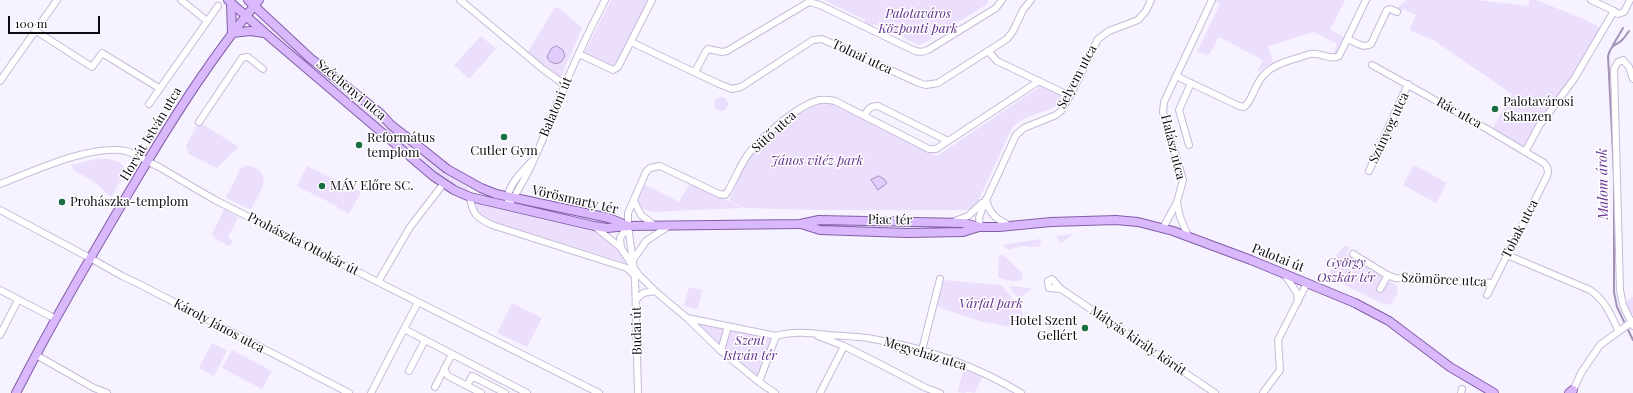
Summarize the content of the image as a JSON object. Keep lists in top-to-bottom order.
{
  "streets": {
    "main road": [
      "Széchenyi utca",
      "Horvát István utca",
      "Vörösmarty tér",
      "Piac tér",
      "Palotai út"
    ],
    "street": [
      "Tolnai utca",
      "Selyem utca",
      "Balatoni út",
      "Rác utca",
      "Szúnyog utca",
      "Sütő utca",
      "Halász utca",
      "Tobak utca",
      "Prohászka Ottokár út",
      "Szömörce utca",
      "Károly János utca",
      "Budai út",
      "Mátyás király körút",
      "Megyeház utca"
    ]
  },
  "crossings": [
    ["Selyem utca", "Piac tér"],
    ["Széchenyi utca", "Balatoni út"],
    ["Széchenyi utca", "Horvát István utca"],
    ["Széchenyi utca", "Vörösmarty tér"],
    ["Balatoni út", "Vörösmarty tér"],
    ["Rác utca", "Szúnyog utca"],
    ["Rác utca", "Tobak utca"],
    ["Sütő utca", "Vörösmarty tér"],
    ["Sütő utca", "Piac tér"],
    ["Sütő utca", "Budai út"],
    ["Horvát István utca", "Prohászka Ottokár út"],
    ["Horvát István utca", "Károly János utca"],
    ["Halász utca", "Palotai út"],
    ["Vörösmarty tér", "Piac tér"],
    ["Vörösmarty tér", "Budai út"],
    ["Piac tér", "Palotai út"],
    ["Piac tér", "Budai út"],
    ["Tobak utca", "Szömörce utca"]
  ],
  "water": ["Malom árok"],
  "parks": [
    "Palotaváros Központi park",
    "János vitéz park",
    "György Oszkár tér",
    "Várfal park",
    "Szent István tér"
  ],
  "places": [
    "Palotavárosi Skanzen",
    "Cutler Gym",
    "Református templom",
    "MÁV Előre SC.",
    "Prohászka-templom",
    "Hotel Szent Gellért"
  ],
  "scale_bar": "100 m"
}
